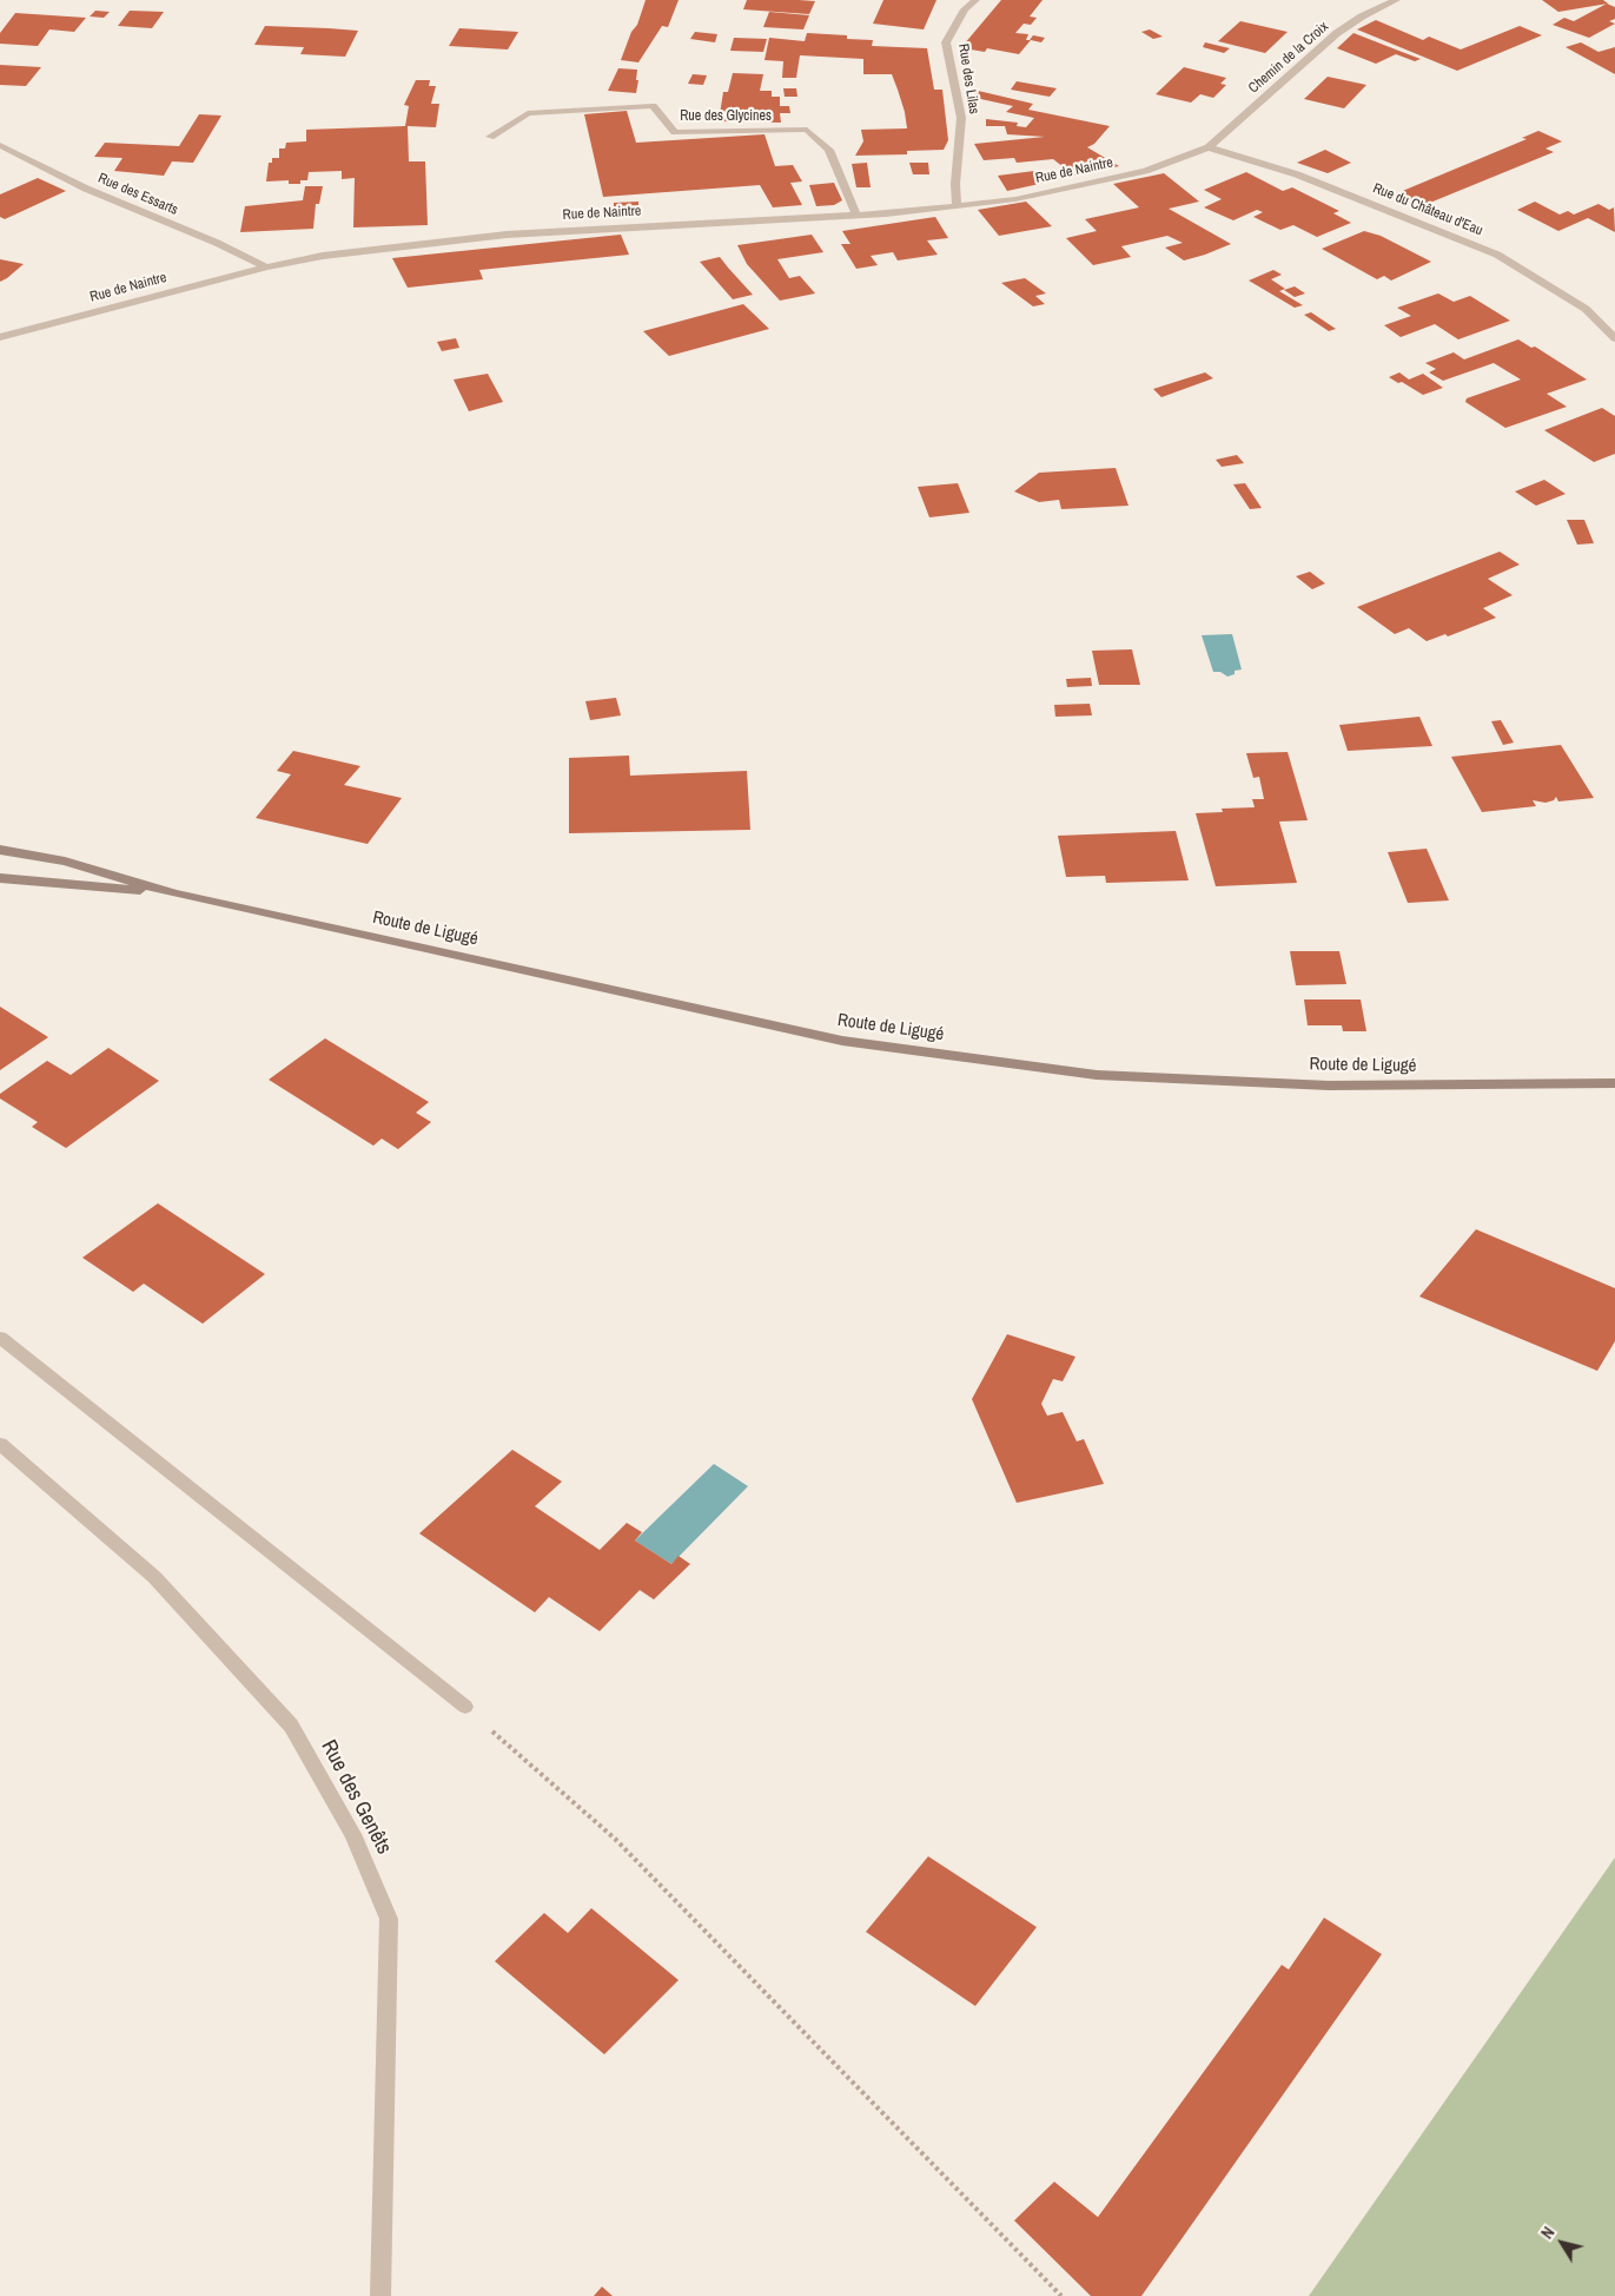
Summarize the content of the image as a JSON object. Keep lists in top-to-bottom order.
{
  "streets": {
    "street": [
      "Chemin de la Croix",
      "Rue des Lilas",
      "Rue des Glycines",
      "Rue de Naintre",
      "Rue des Essarts",
      "Rue du Château d'Eau",
      "Route de Ligugé",
      "Rue des Genêts"
    ]
  },
  "crossings": [
    ["Chemin de la Croix", "Rue de Naintre"],
    ["Chemin de la Croix", "Rue du Château d'Eau"],
    ["Rue des Lilas", "Rue de Naintre"],
    ["Rue des Glycines", "Rue de Naintre"],
    ["Rue de Naintre", "Rue des Essarts"],
    ["Rue de Naintre", "Rue du Château d'Eau"]
  ],
  "north": "top left"
}
